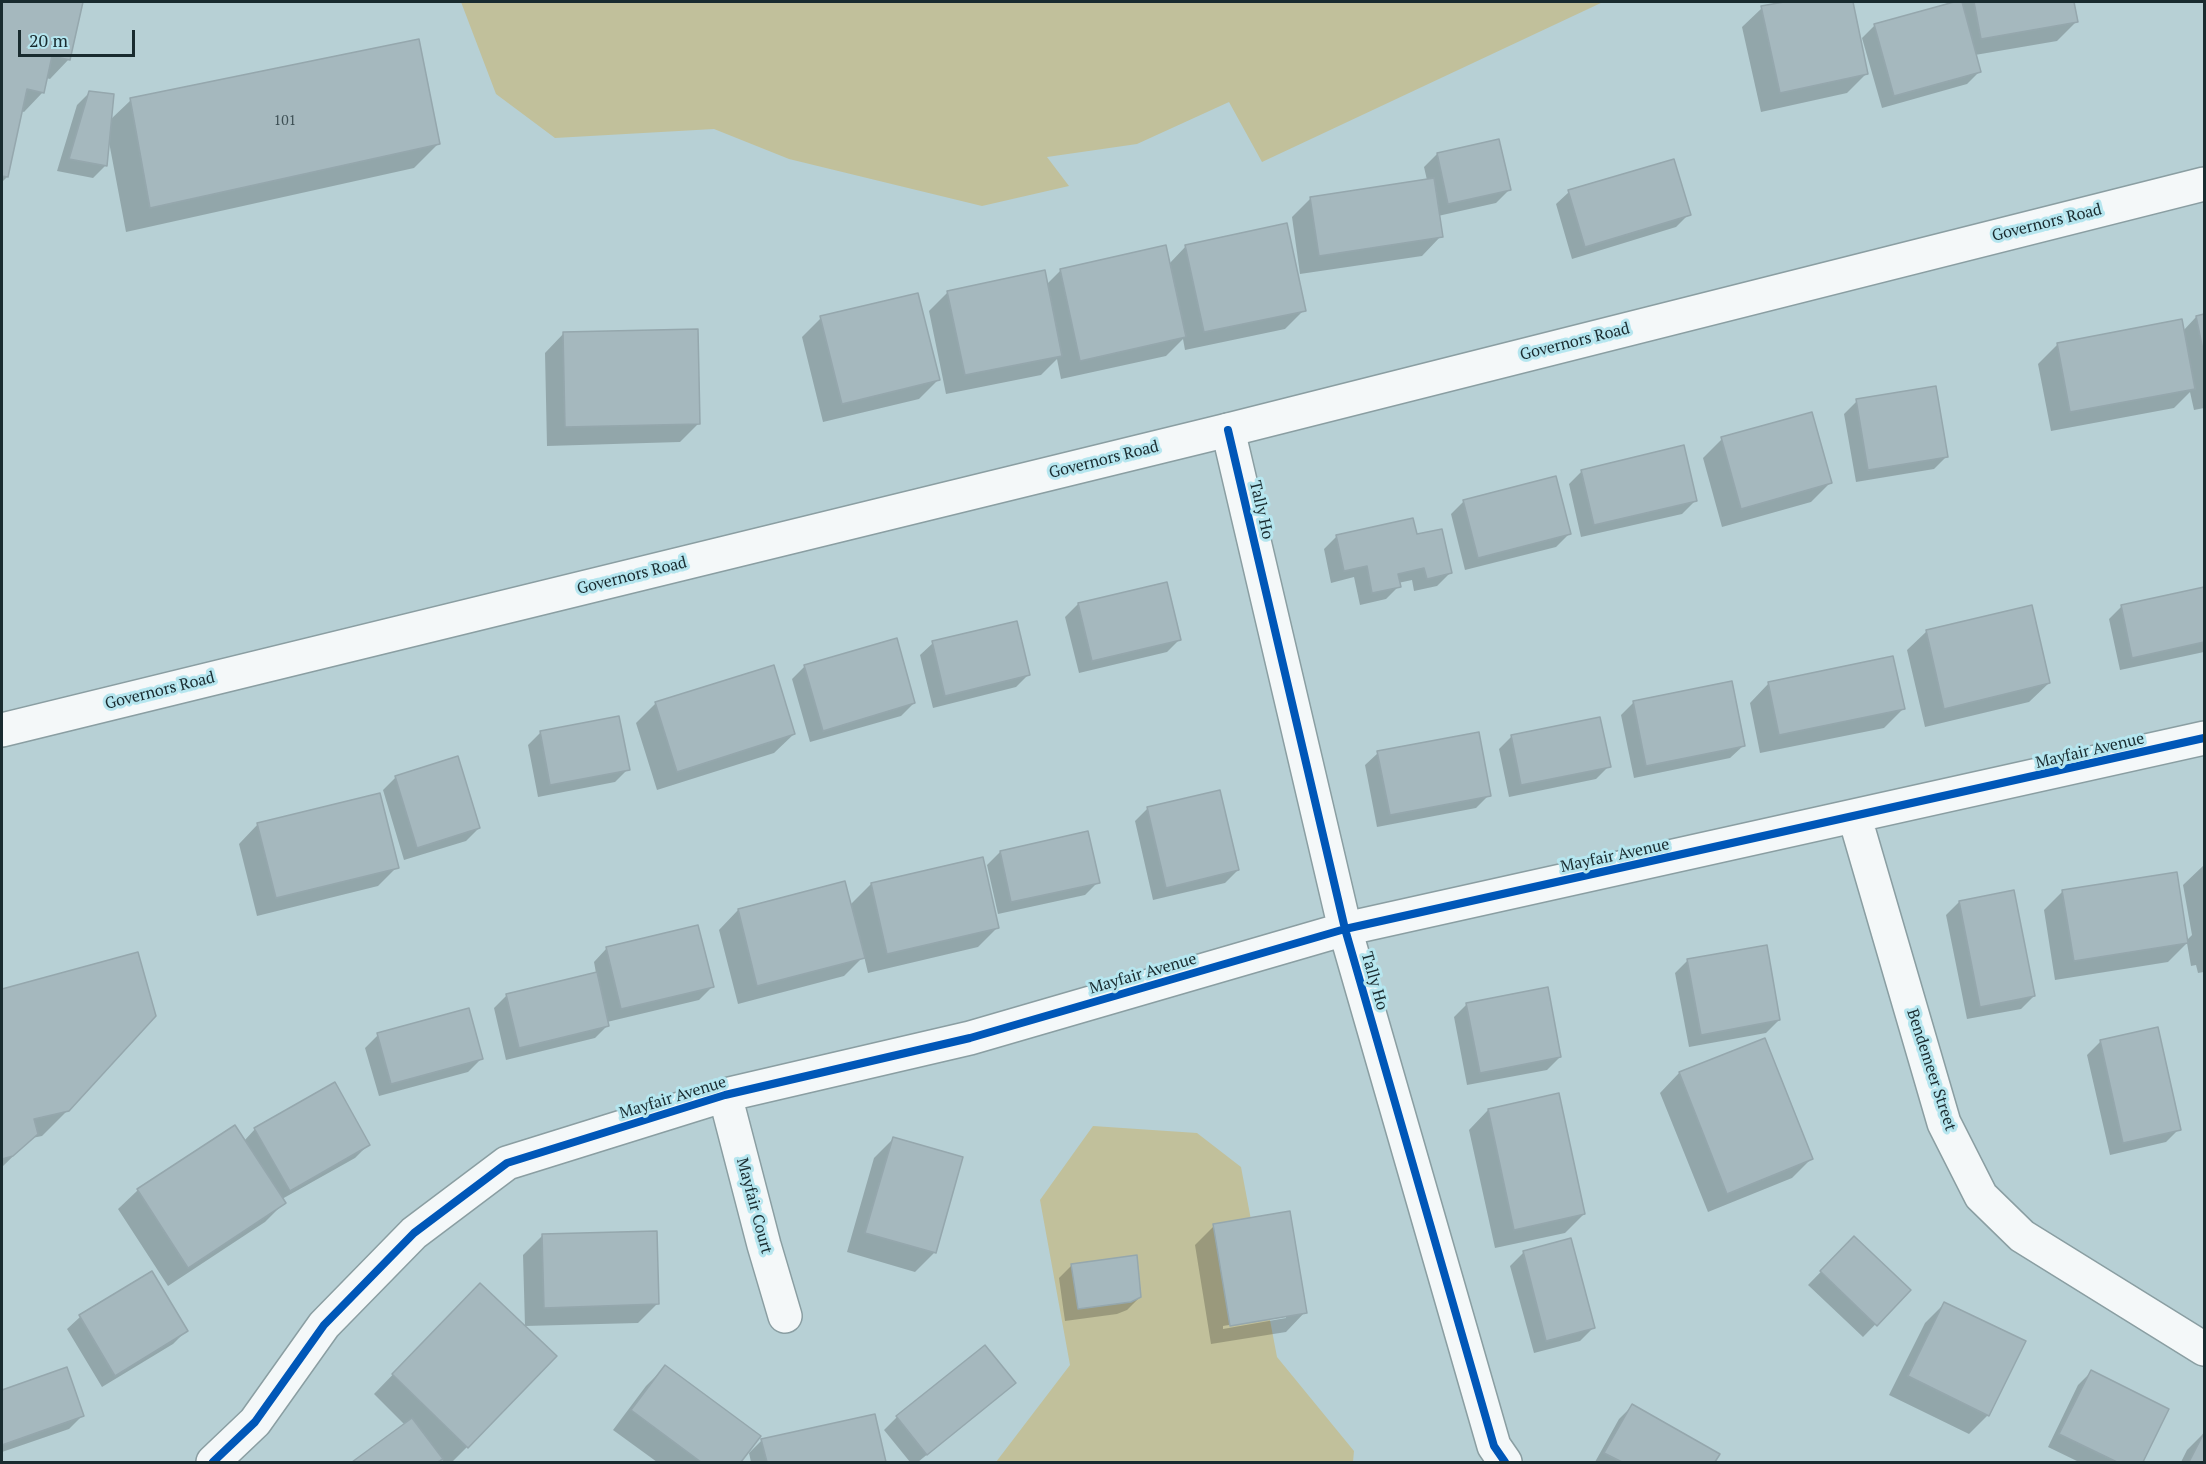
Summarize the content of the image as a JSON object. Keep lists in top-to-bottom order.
{
  "streets": {
    "street": [
      "Governors Road",
      "Tally Ho",
      "Mayfair Avenue",
      "Bendemeer Street",
      "Mayfair Court"
    ]
  },
  "crossings": [
    ["Governors Road", "Tally Ho"],
    ["Tally Ho", "Mayfair Avenue"],
    ["Mayfair Avenue", "Bendemeer Street"],
    ["Mayfair Avenue", "Mayfair Court"]
  ],
  "house_numbers": ["101"],
  "scale_bar": "20 m"
}
